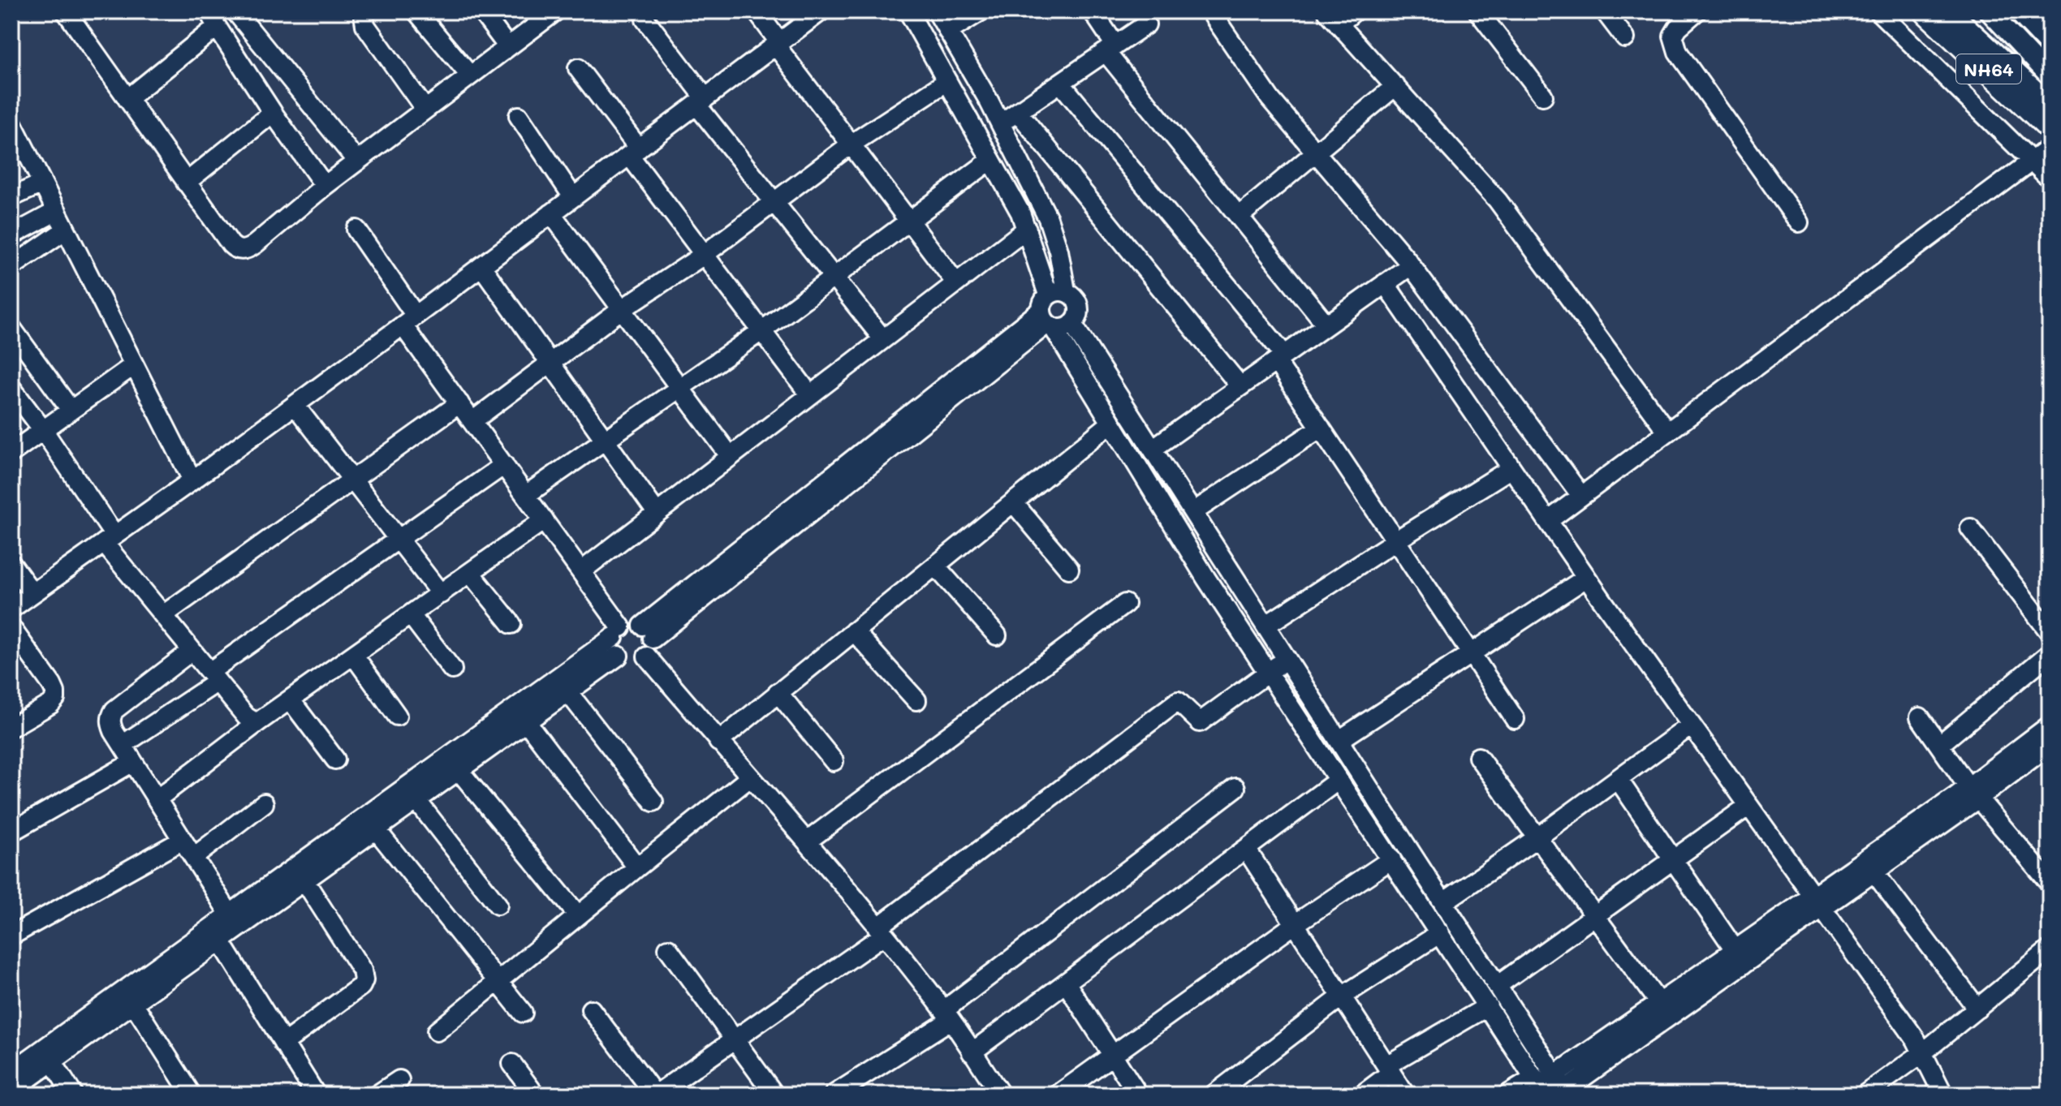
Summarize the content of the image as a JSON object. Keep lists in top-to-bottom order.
{
  "streets": {
    "highway": ["NH64"]
  }
}
